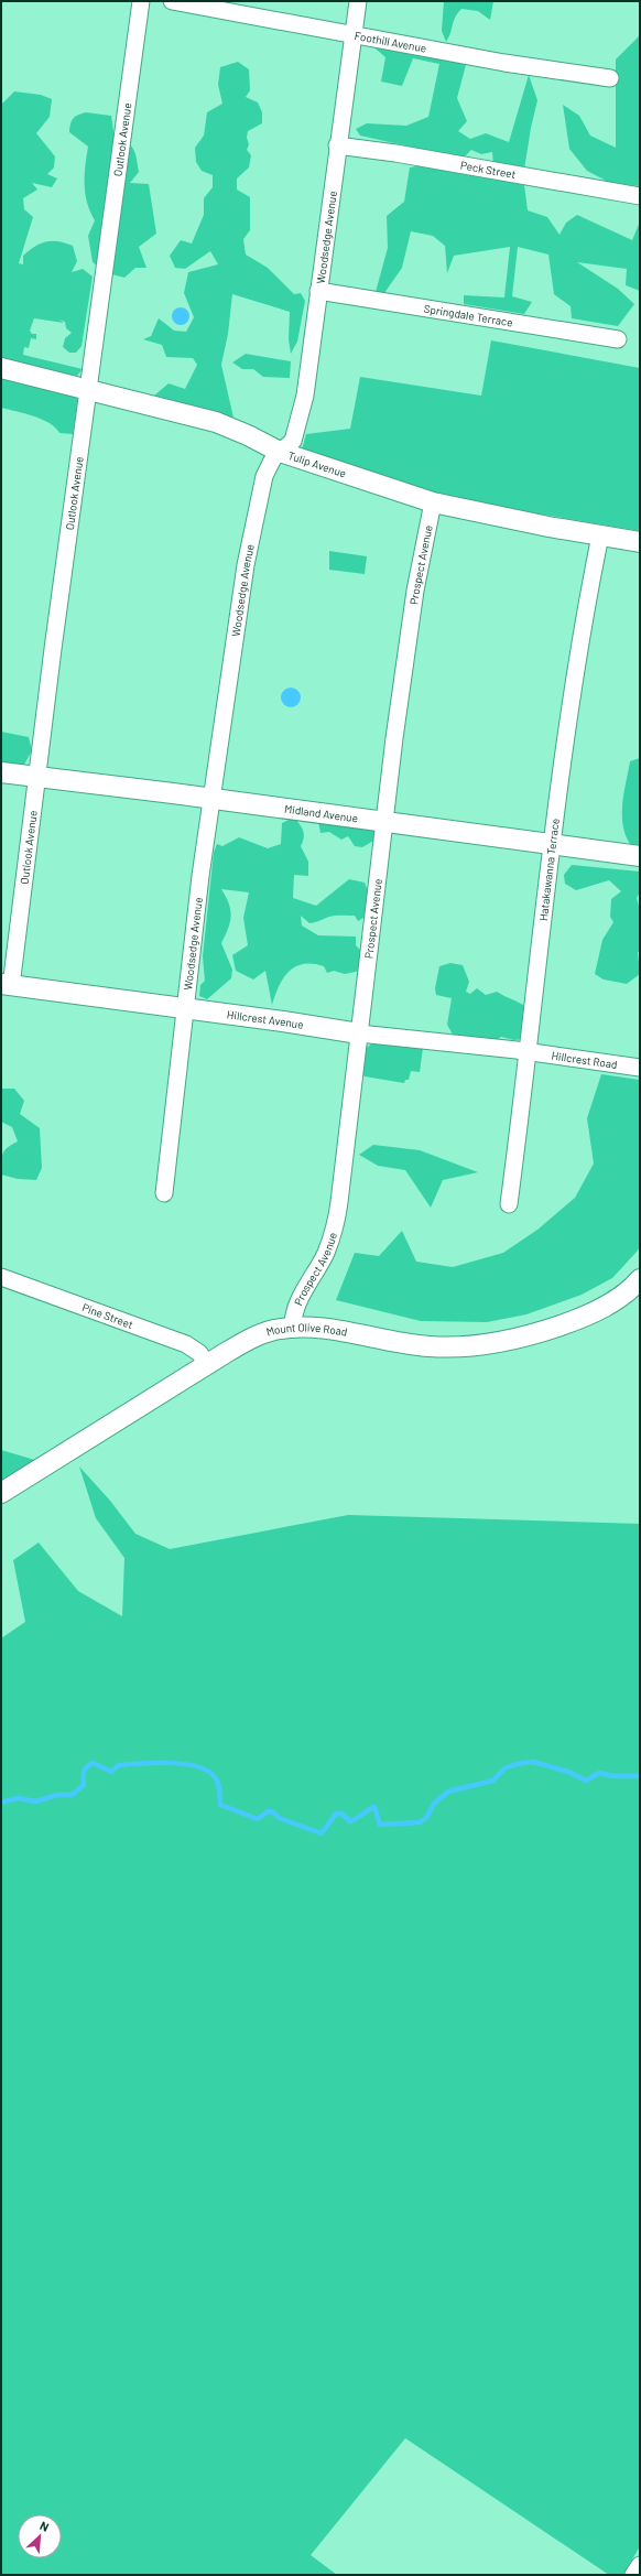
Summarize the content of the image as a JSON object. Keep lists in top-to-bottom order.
{
  "streets": {
    "street": [
      "Foothill Avenue",
      "Outlook Avenue",
      "Peck Street",
      "Woodsedge Avenue",
      "Springdale Terrace",
      "Tulip Avenue",
      "Prospect Avenue",
      "Midland Avenue",
      "Hatakawanna Terrace",
      "Hillcrest Avenue",
      "Hillcrest Road",
      "Pine Street",
      "Mount Olive Road"
    ]
  },
  "crossings": [
    ["Foothill Avenue", "Woodsedge Avenue"],
    ["Outlook Avenue", "Tulip Avenue"],
    ["Outlook Avenue", "Midland Avenue"],
    ["Outlook Avenue", "Hillcrest Avenue"],
    ["Peck Street", "Woodsedge Avenue"],
    ["Woodsedge Avenue", "Springdale Terrace"],
    ["Woodsedge Avenue", "Tulip Avenue"],
    ["Woodsedge Avenue", "Midland Avenue"],
    ["Woodsedge Avenue", "Hillcrest Avenue"],
    ["Tulip Avenue", "Prospect Avenue"],
    ["Tulip Avenue", "Hatakawanna Terrace"],
    ["Prospect Avenue", "Midland Avenue"],
    ["Prospect Avenue", "Hillcrest Avenue"],
    ["Prospect Avenue", "Mount Olive Road"],
    ["Midland Avenue", "Hatakawanna Terrace"],
    ["Hatakawanna Terrace", "Hillcrest Avenue"],
    ["Hatakawanna Terrace", "Hillcrest Road"],
    ["Hillcrest Avenue", "Hillcrest Road"],
    ["Pine Street", "Mount Olive Road"]
  ],
  "north": "top right"
}
